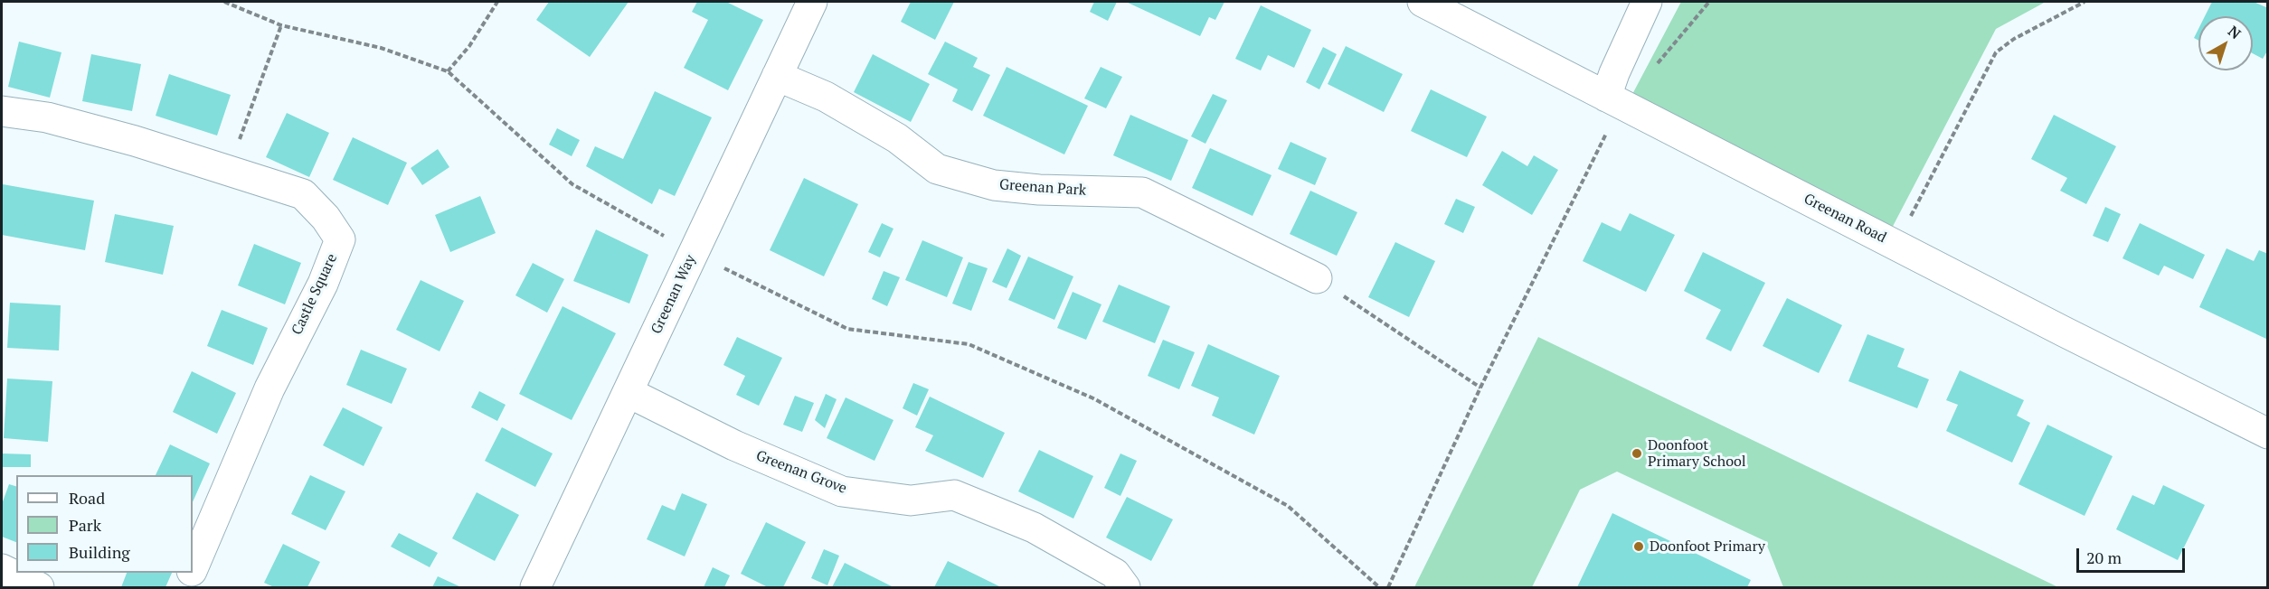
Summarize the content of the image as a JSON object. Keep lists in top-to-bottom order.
{
  "streets": {
    "street": [
      "Greenan Park",
      "Greenan Road",
      "Castle Square",
      "Greenan Way",
      "Greenan Grove"
    ]
  },
  "crossings": [
    ["Greenan Park", "Greenan Way"],
    ["Greenan Way", "Greenan Grove"]
  ],
  "places": ["Doonfoot Primary School", "Doonfoot Primary"],
  "legend": ["Road", "Park", "Building"],
  "scale_bar": "20 m",
  "north": "top right"
}
